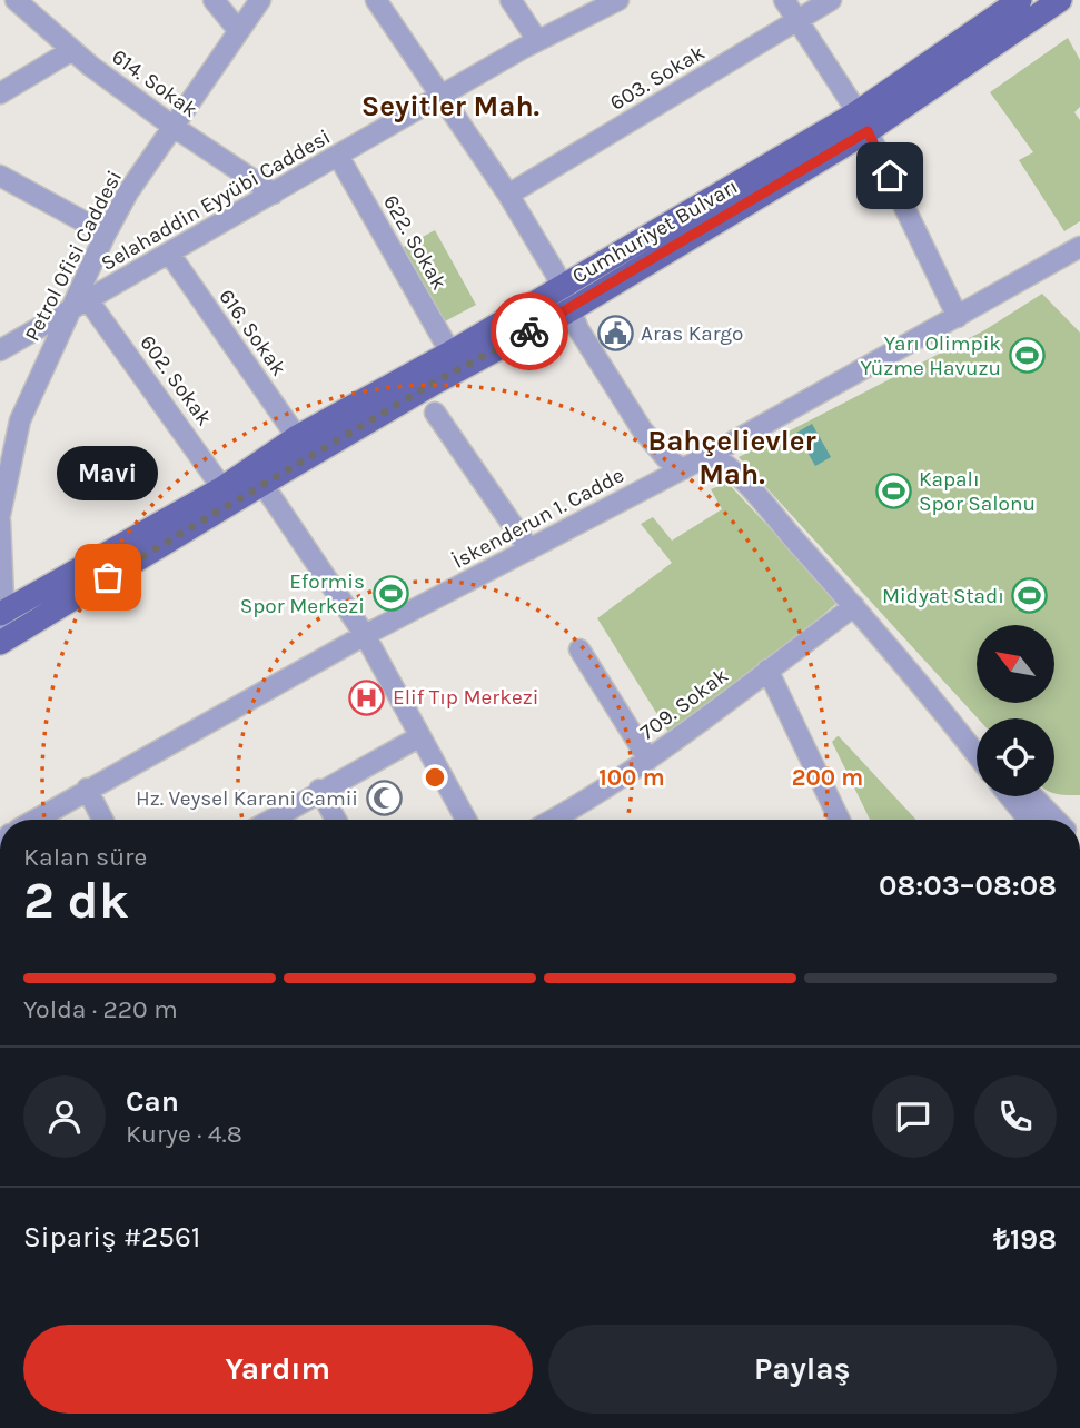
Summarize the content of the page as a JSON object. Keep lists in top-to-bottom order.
{
  "streets": {
    "main road": ["Cumhuriyet Bulvarı"],
    "street": [
      "603. Sokak",
      "614. Sokak",
      "Selahaddin Eyyübi Caddesi",
      "622. Sokak",
      "Petrol Ofisi Caddesi",
      "616. Sokak",
      "602. Sokak",
      "İskenderun 1. Cadde",
      "709. Sokak"
    ]
  },
  "crossings": [
    ["614. Sokak", "Selahaddin Eyyübi Caddesi"],
    ["614. Sokak", "Petrol Ofisi Caddesi"],
    ["Selahaddin Eyyübi Caddesi", "622. Sokak"],
    ["Selahaddin Eyyübi Caddesi", "Petrol Ofisi Caddesi"],
    ["Selahaddin Eyyübi Caddesi", "616. Sokak"],
    ["Selahaddin Eyyübi Caddesi", "602. Sokak"],
    ["Cumhuriyet Bulvarı", "622. Sokak"],
    ["Cumhuriyet Bulvarı", "616. Sokak"],
    ["Cumhuriyet Bulvarı", "602. Sokak"],
    ["Petrol Ofisi Caddesi", "602. Sokak"]
  ],
  "districts": ["Seyitler Mah.", "Bahçelievler Mah."],
  "places": {
    "public building": ["Aras Kargo"],
    "sports": [
      "Yarı Olimpik Yüzme Havuzu",
      "Kapalı Spor Salonu",
      "Eformis Spor Merkezi",
      "Midyat Stadı"
    ],
    "other": ["Mavi"],
    "hospital": ["Elif Tıp Merkezi"],
    "mosque": ["Hz. Veysel Karani Camii"]
  },
  "north": "top left",
  "page": {
    "bubble": "Mavi",
    "heading": ["2 dk", "Kalan süre", "08:03–08:08"],
    "panel": [
      "Can",
      "Kurye · 4.8",
      "Sipariş #2561",
      "₺198"
    ],
    "bar": "Yolda · 220 m",
    "buttons": ["Yardım", "Paylaş"]
  },
  "rings": ["100 m", "200 m"]
}
